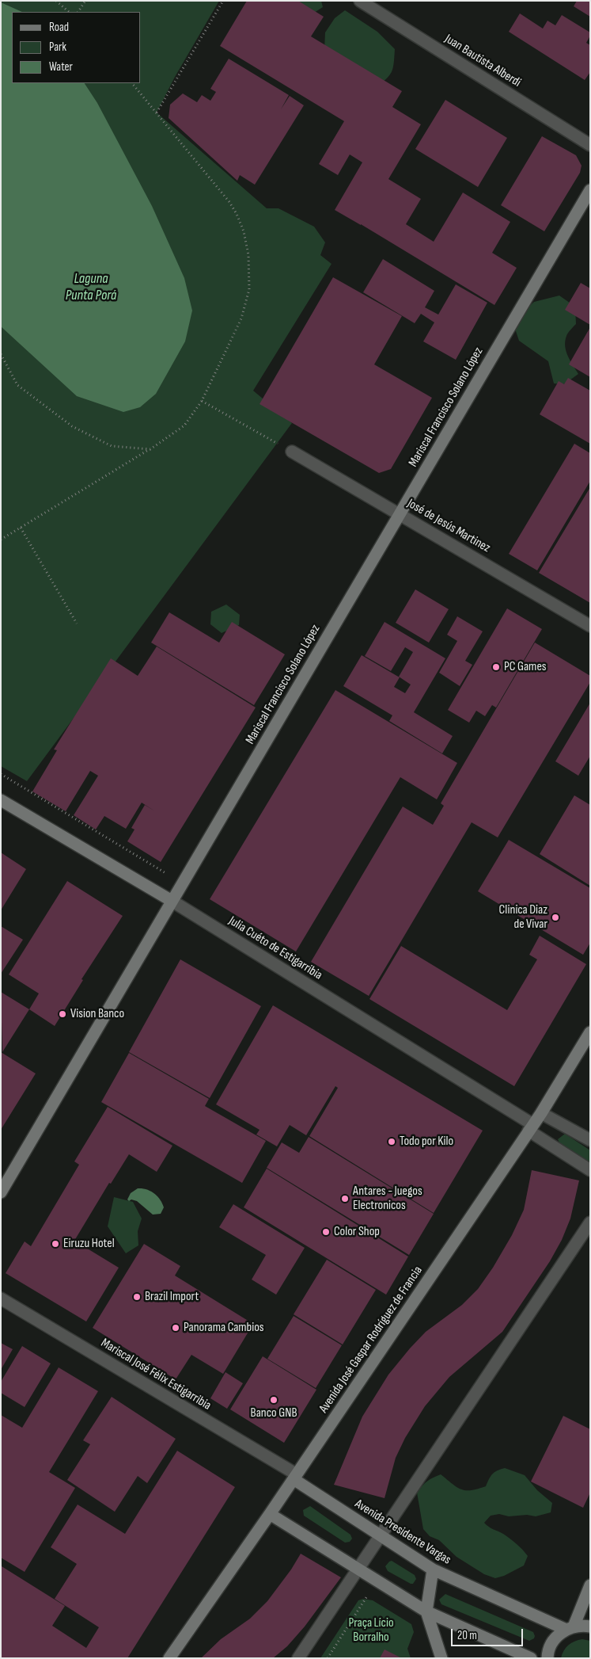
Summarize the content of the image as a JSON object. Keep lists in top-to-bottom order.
{
  "streets": {
    "main road": [
      "Mariscal Francisco Solano López",
      "Julia Cuéto de Estigarribia",
      "Avenida José Gaspar Rodríguez de Francia",
      "Avenida Presidente Vargas"
    ],
    "street": ["Juan Bautista Alberdi", "José de Jesús Martinez", "Mariscal José Félix Estigarribia"]
  },
  "crossings": [
    ["Mariscal Francisco Solano López", "José de Jesús Martinez"],
    ["Mariscal Francisco Solano López", "Julia Cuéto de Estigarribia"],
    ["Julia Cuéto de Estigarribia", "Avenida José Gaspar Rodríguez de Francia"],
    ["Avenida José Gaspar Rodríguez de Francia", "Mariscal José Félix Estigarribia"],
    ["Avenida José Gaspar Rodríguez de Francia", "Avenida Presidente Vargas"],
    ["Mariscal José Félix Estigarribia", "Avenida Presidente Vargas"]
  ],
  "water": ["Laguna Punta Porá"],
  "parks": ["Praça Lício Borralho"],
  "places": [
    "PC Games",
    "Clinica Diaz de Vivar",
    "Vision Banco",
    "Todo por Kilo",
    "Antares - Juegos Electronicos",
    "Color Shop",
    "Eiruzu Hotel",
    "Brazil Import",
    "Panorama Cambios",
    "Banco GNB"
  ],
  "legend": ["Road", "Park", "Water"],
  "scale_bar": "20 m"
}
